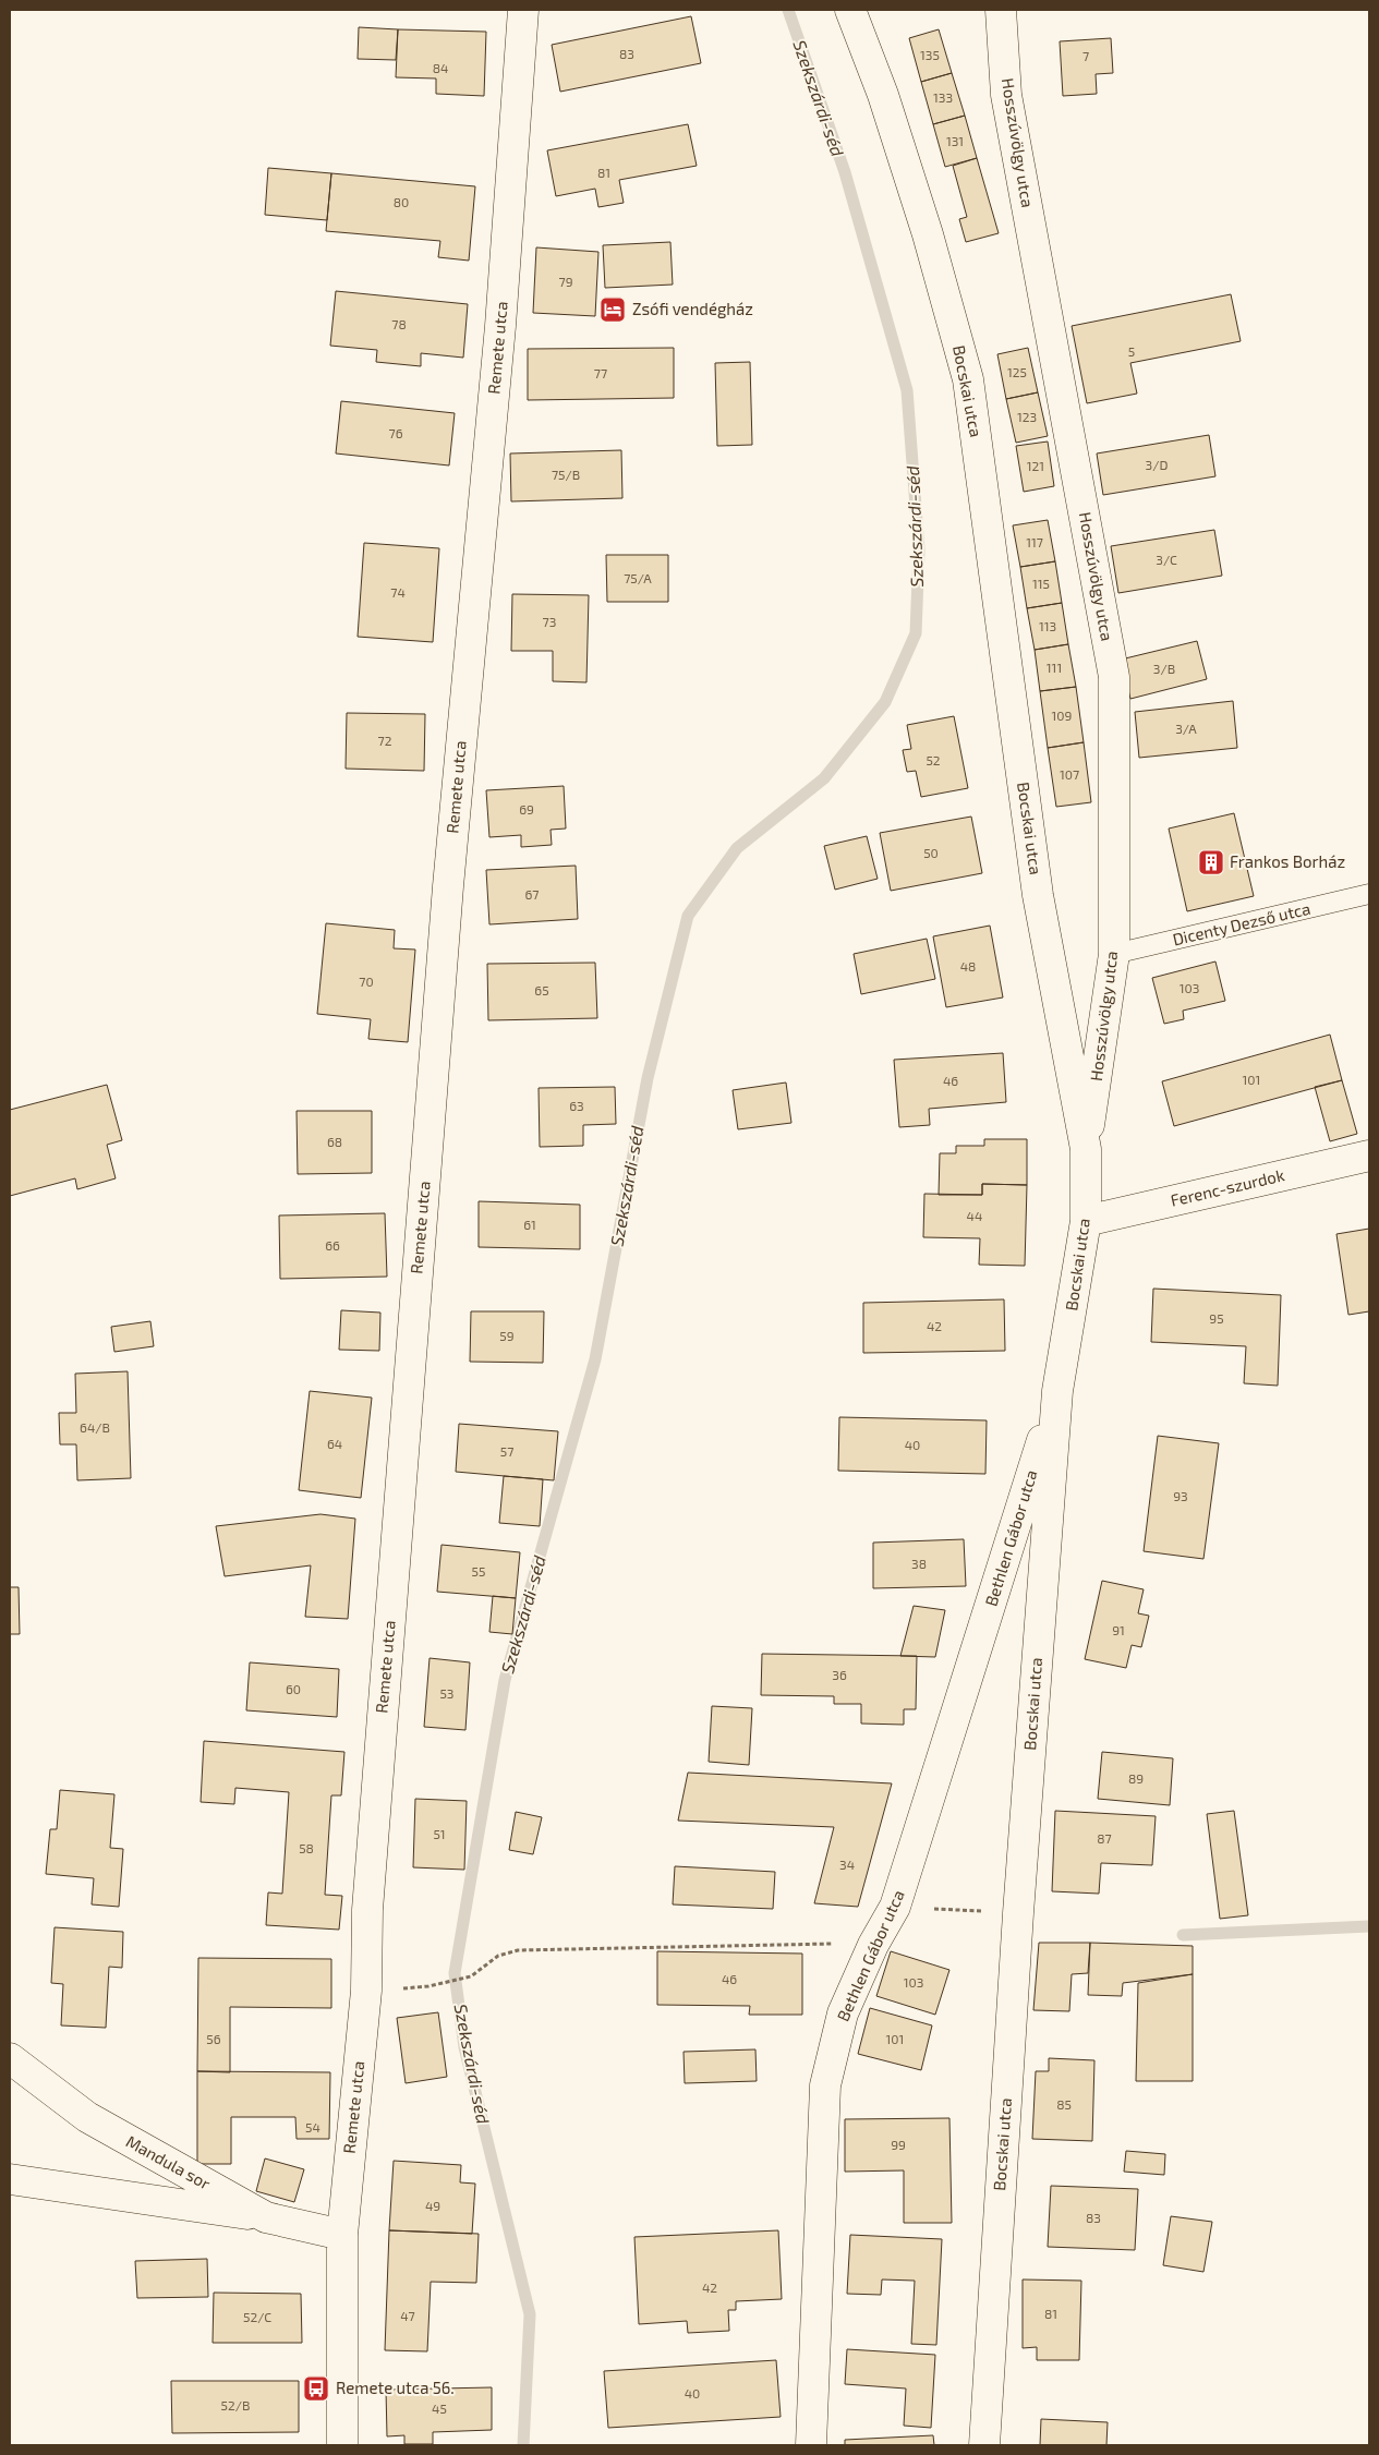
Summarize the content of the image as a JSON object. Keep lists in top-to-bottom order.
{
  "streets": {
    "street": [
      "Hosszúvölgy utca",
      "Remete utca",
      "Bocskai utca",
      "Ferenc-szurdok",
      "Bethlen Gábor utca",
      "Mandula sor"
    ],
    "lane": ["Dicenty Dezső utca"]
  },
  "crossings": [
    ["Hosszúvölgy utca", "Bocskai utca"],
    ["Hosszúvölgy utca", "Dicenty Dezső utca"],
    ["Remete utca", "Mandula sor"],
    ["Bocskai utca", "Ferenc-szurdok"],
    ["Bocskai utca", "Bethlen Gábor utca"]
  ],
  "water": ["Szekszárdi-séd"],
  "places": {
    "hotel": ["Zsófi vendégház"],
    "building": ["Frankos Borház"],
    "bus stop": ["Remete utca 56."]
  },
  "house_numbers": [
    "83",
    "135",
    "7",
    "84",
    "133",
    "131",
    "81",
    "80",
    "79",
    "78",
    "5",
    "125",
    "77",
    "123",
    "76",
    "3/D",
    "121",
    "75/B",
    "117",
    "3/C",
    "75/A",
    "115",
    "74",
    "73",
    "113",
    "111",
    "3/B",
    "109",
    "3/A",
    "72",
    "52",
    "107",
    "69",
    "50",
    "67",
    "48",
    "70",
    "103",
    "65",
    "101",
    "46",
    "63",
    "68",
    "44",
    "61",
    "66",
    "95",
    "42",
    "59",
    "64/B",
    "64",
    "40",
    "57",
    "93",
    "38",
    "55",
    "91",
    "36",
    "60",
    "53",
    "89",
    "51",
    "87",
    "58",
    "34",
    "46",
    "103",
    "56",
    "101",
    "85",
    "54",
    "99",
    "49",
    "83",
    "42",
    "81",
    "47",
    "52/C",
    "40",
    "52/B",
    "45"
  ]
}
